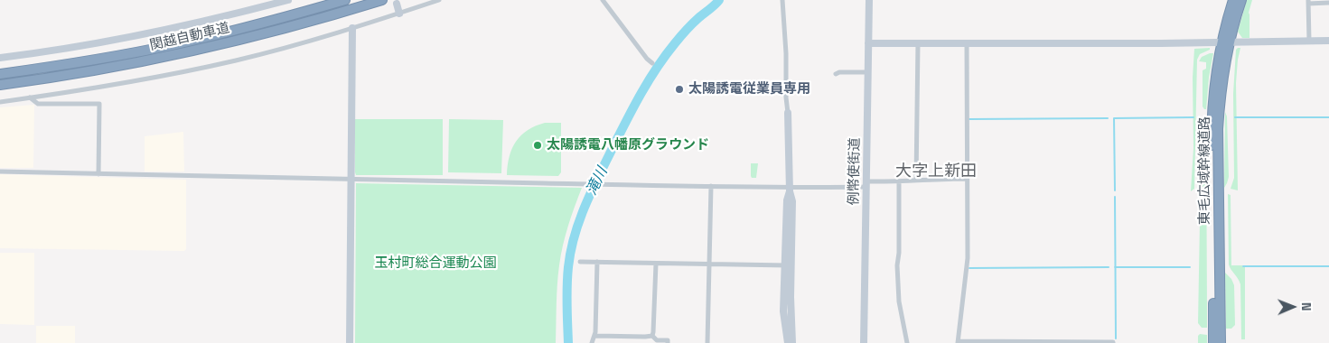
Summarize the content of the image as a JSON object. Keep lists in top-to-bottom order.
{
  "streets": {
    "highway": ["関越自動車道", "東毛広域幹線道路"],
    "street": ["例幣使街道"]
  },
  "districts": ["大字上新田"],
  "water": ["滝川"],
  "parks": ["玉村町総合運動公園"],
  "places": ["太陽誘電従業員専用", "太陽誘電八幡原グラウンド"],
  "north": "right"
}
